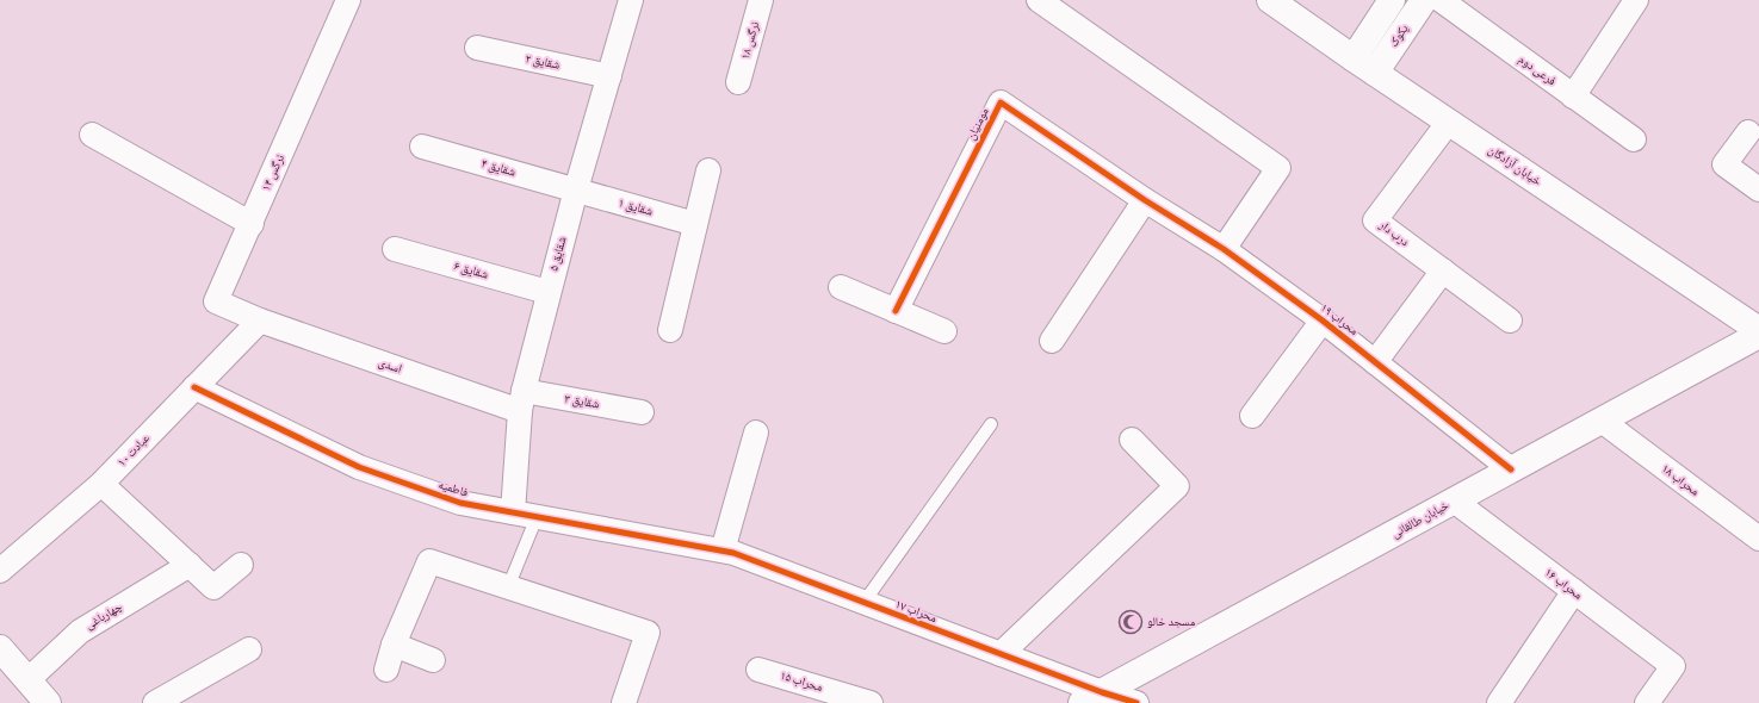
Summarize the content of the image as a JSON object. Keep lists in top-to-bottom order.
{
  "streets": {
    "main road": ["پکوک", "خیابان آزادگان", "خیابان طالقانی"],
    "street": [
      "نرگس ۱۸",
      "شقایق ۲",
      "فرعی دوم",
      "مومنیان",
      "شقایق ۴",
      "نرگس ۱۴",
      "شقایق ۱",
      "درب دار",
      "شقایق ۵",
      "شقایق ۶",
      "محراب ۱۹",
      "اسدی",
      "شقایق ۳",
      "عبادت ۱۰",
      "محراب ۱۸",
      "فاطمیه",
      "محراب ۱۶",
      "محراب ۱۷",
      "چهارباغی",
      "محراب ۱۵"
    ]
  },
  "crossings": [
    ["پکوک", "خیابان آزادگان"],
    ["شقایق ۲", "شقایق ۵"],
    ["مومنیان", "محراب ۱۹"],
    ["خیابان آزادگان", "درب دار"],
    ["شقایق ۴", "شقایق ۱"],
    ["شقایق ۴", "شقایق ۵"],
    ["نرگس ۱۴", "اسدی"],
    ["نرگس ۱۴", "عبادت ۱۰"],
    ["شقایق ۱", "شقایق ۵"],
    ["شقایق ۵", "شقایق ۶"],
    ["شقایق ۵", "اسدی"],
    ["شقایق ۵", "شقایق ۳"],
    ["شقایق ۵", "فاطمیه"],
    ["محراب ۱۹", "خیابان طالقانی"],
    ["اسدی", "شقایق ۳"],
    ["اسدی", "عبادت ۱۰"],
    ["عبادت ۱۰", "فاطمیه"],
    ["محراب ۱۸", "خیابان طالقانی"],
    ["فاطمیه", "محراب ۱۷"],
    ["خیابان طالقانی", "محراب ۱۶"],
    ["خیابان طالقانی", "محراب ۱۷"]
  ],
  "places": {
    "mosque": ["مسجد خالو"]
  }
}
